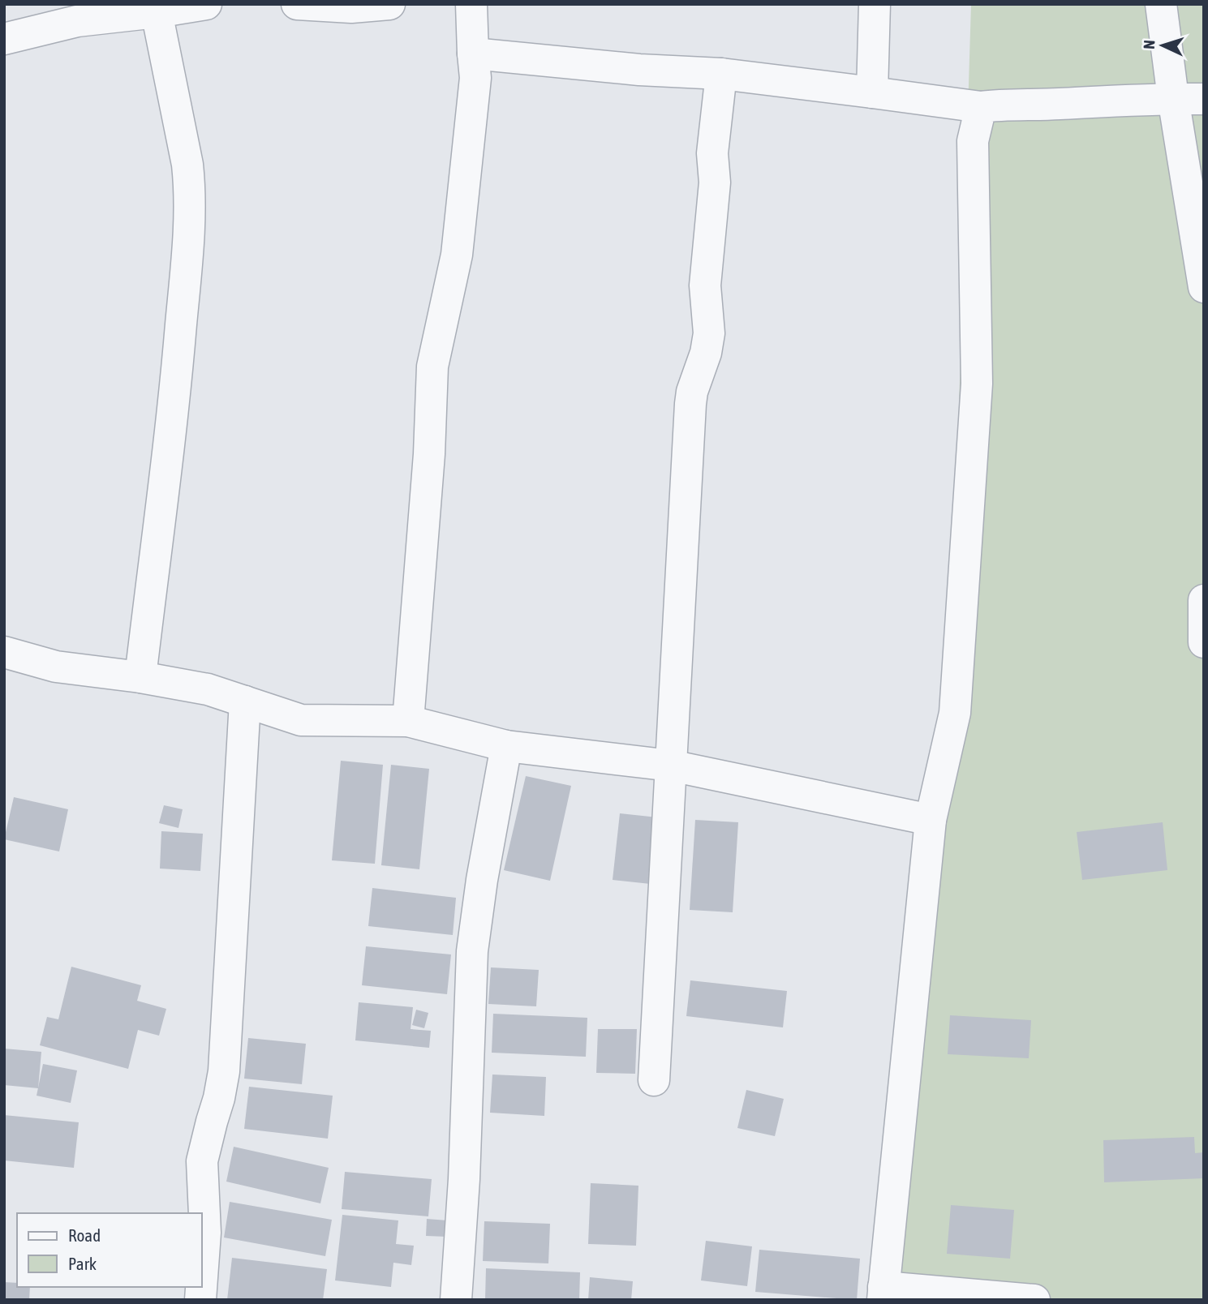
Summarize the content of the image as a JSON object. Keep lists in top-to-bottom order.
{
  "legend": ["Road", "Park"],
  "north": "left"
}
